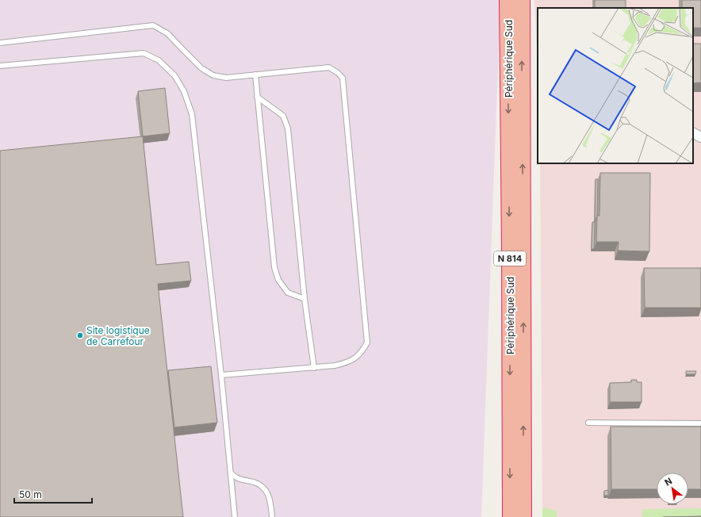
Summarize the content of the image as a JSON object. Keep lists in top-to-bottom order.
{
  "streets": {
    "highway": ["Périphérique Sud", "N 814"]
  },
  "places": ["Site logistique de Carrefour"],
  "scale_bar": "50 m",
  "north": "top left"
}
